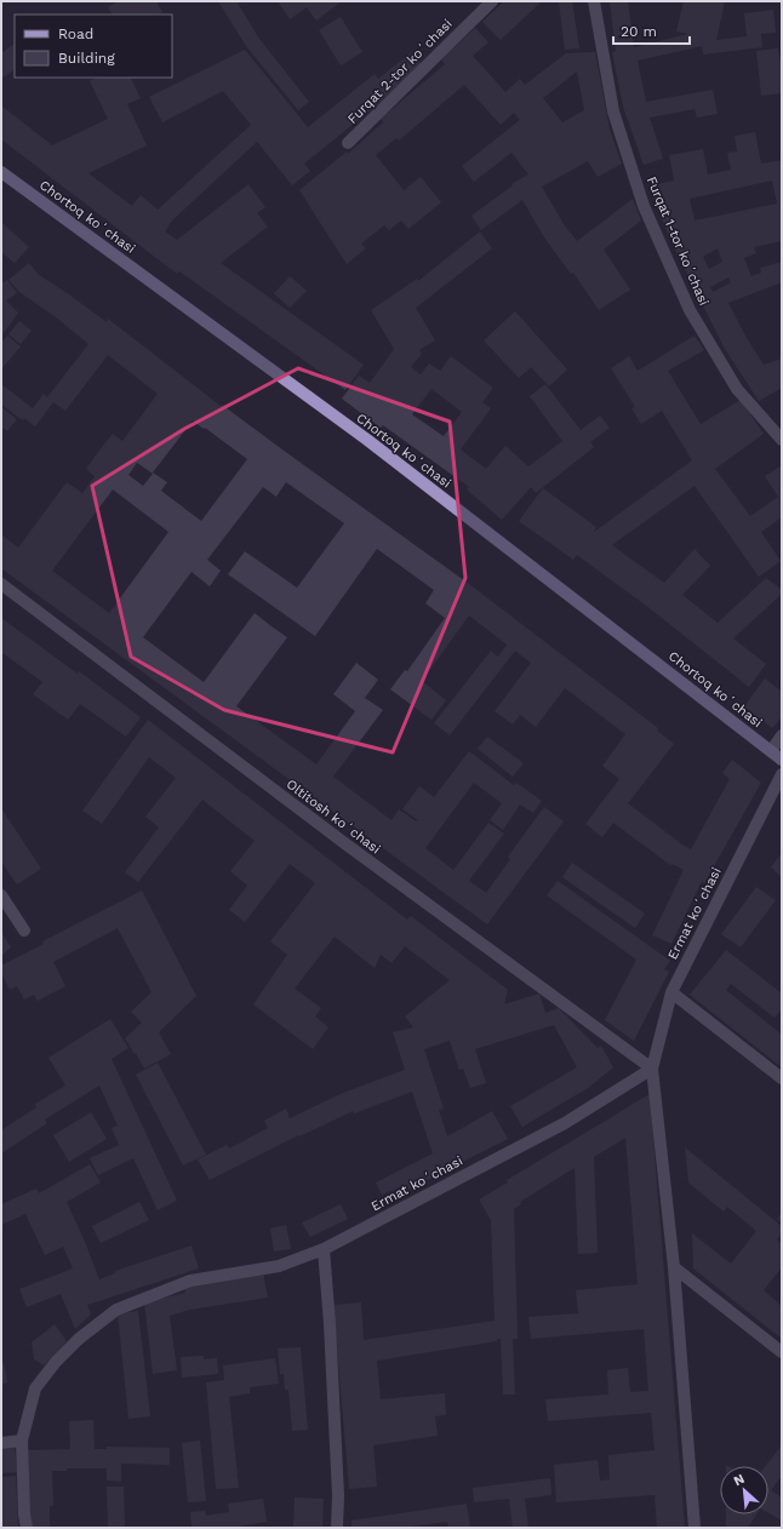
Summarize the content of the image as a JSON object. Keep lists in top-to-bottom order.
{
  "streets": {
    "main road": ["Chortoq koʻchasi"],
    "street": [
      "Furqat 2-tor koʻchasi",
      "Furqat 1-tor koʻchasi",
      "Oltitosh koʻchasi",
      "Ermat koʻchasi"
    ]
  },
  "crossings": [
    ["Oltitosh koʻchasi", "Ermat koʻchasi"]
  ],
  "legend": ["Road", "Building"],
  "scale_bar": "20 m",
  "north": "top left"
}
